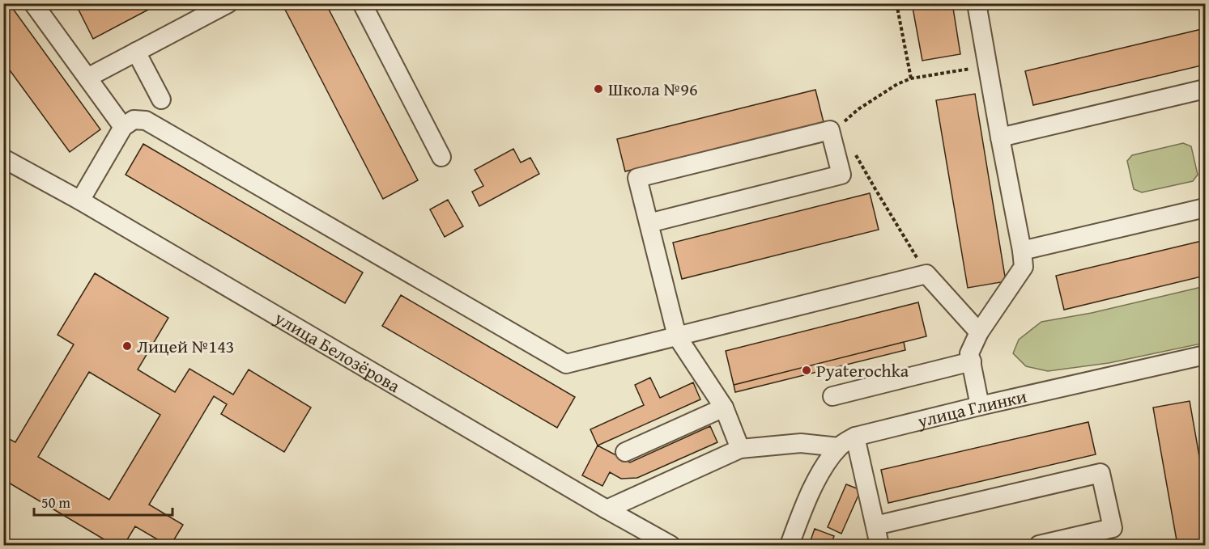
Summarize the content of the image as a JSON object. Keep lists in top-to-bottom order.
{
  "streets": {
    "street": ["улица Белозёрова", "улица Глинки"]
  },
  "places": ["Школа №96", "Лицей №143", "Pyaterochka"],
  "scale_bar": "50 m"
}
